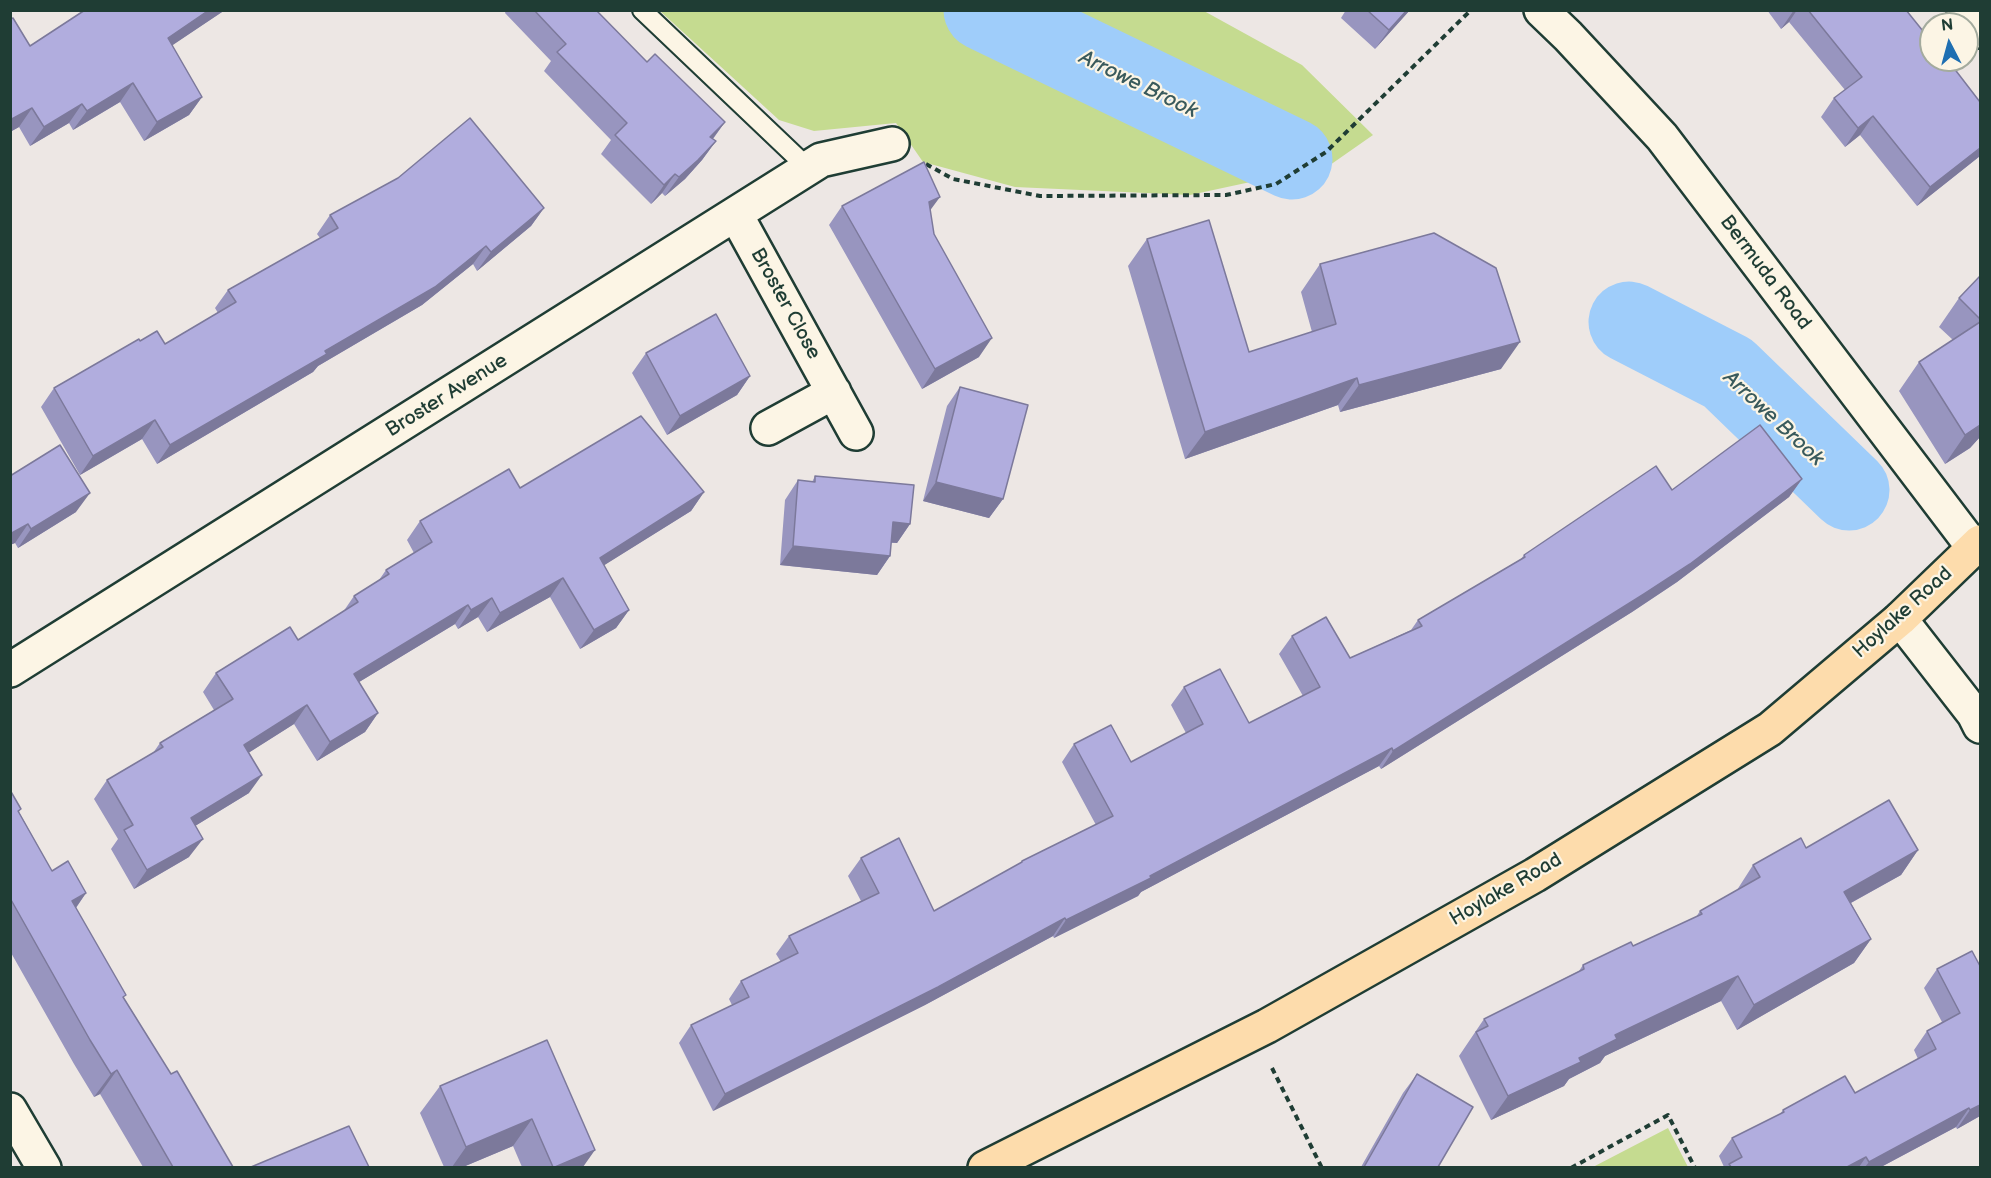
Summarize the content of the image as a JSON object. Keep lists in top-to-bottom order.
{
  "streets": {
    "main road": ["Hoylake Road"],
    "street": ["Bermuda Road", "Broster Close", "Broster Avenue"]
  },
  "crossings": [
    ["Bermuda Road", "Hoylake Road"],
    ["Broster Close", "Broster Avenue"]
  ],
  "water": ["Arrowe Brook"],
  "north": "top"
}
